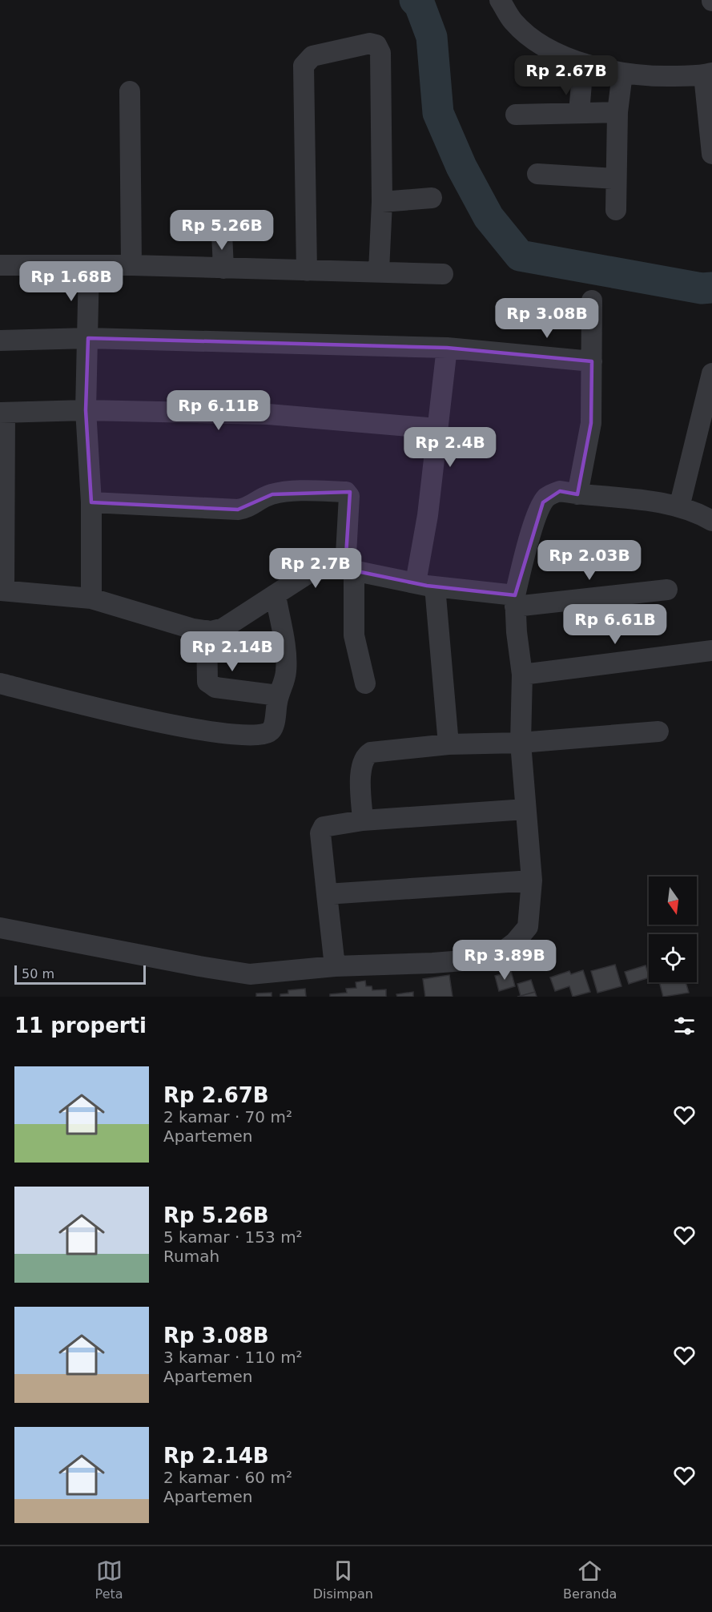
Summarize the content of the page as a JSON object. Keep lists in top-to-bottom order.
{
  "scale_bar": "50 m",
  "north": "bottom",
  "page": {
    "price": [
      "Rp 2.67B",
      "Rp 5.26B",
      "Rp 1.68B",
      "Rp 3.08B",
      "Rp 6.11B",
      "Rp 2.4B",
      "Rp 2.03B",
      "Rp 2.7B",
      "Rp 6.61B",
      "Rp 2.14B",
      "Rp 3.89B"
    ],
    "scale": "50 m",
    "heading": "11 properti",
    "list": [
      {
        "name": "Rp 2.67B",
        "note": "2 kamar · 70 m² · Apartemen"
      },
      {
        "name": "Rp 5.26B",
        "note": "5 kamar · 153 m² · Rumah"
      },
      {
        "name": "Rp 3.08B",
        "note": "3 kamar · 110 m² · Apartemen"
      },
      {
        "name": "Rp 2.14B",
        "note": "2 kamar · 60 m² · Apartemen"
      }
    ],
    "tabs": ["Peta", "Disimpan", "Beranda"]
  }
}
